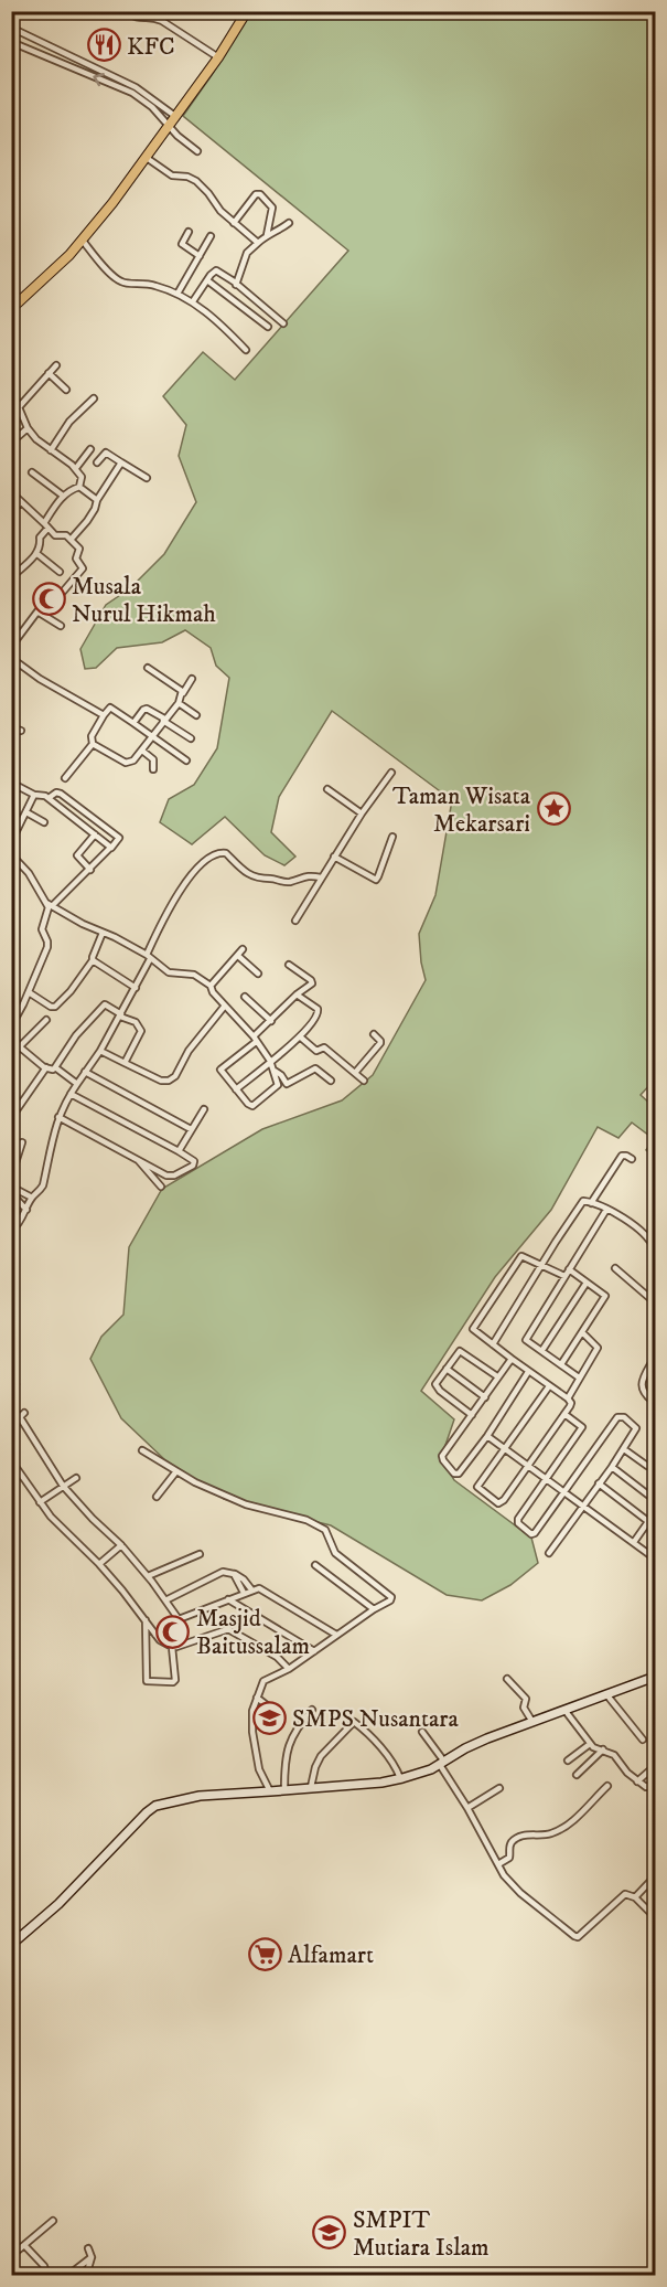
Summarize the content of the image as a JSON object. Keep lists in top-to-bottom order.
{
  "places": {
    "restaurant": ["KFC"],
    "mosque": ["Musala Nurul Hikmah", "Masjid Baitussalam"],
    "place": ["Taman Wisata Mekarsari"],
    "school or university": ["SMPS Nusantara", "SMPIT Mutiara Islam"],
    "supermarket": ["Alfamart"]
  }
}
